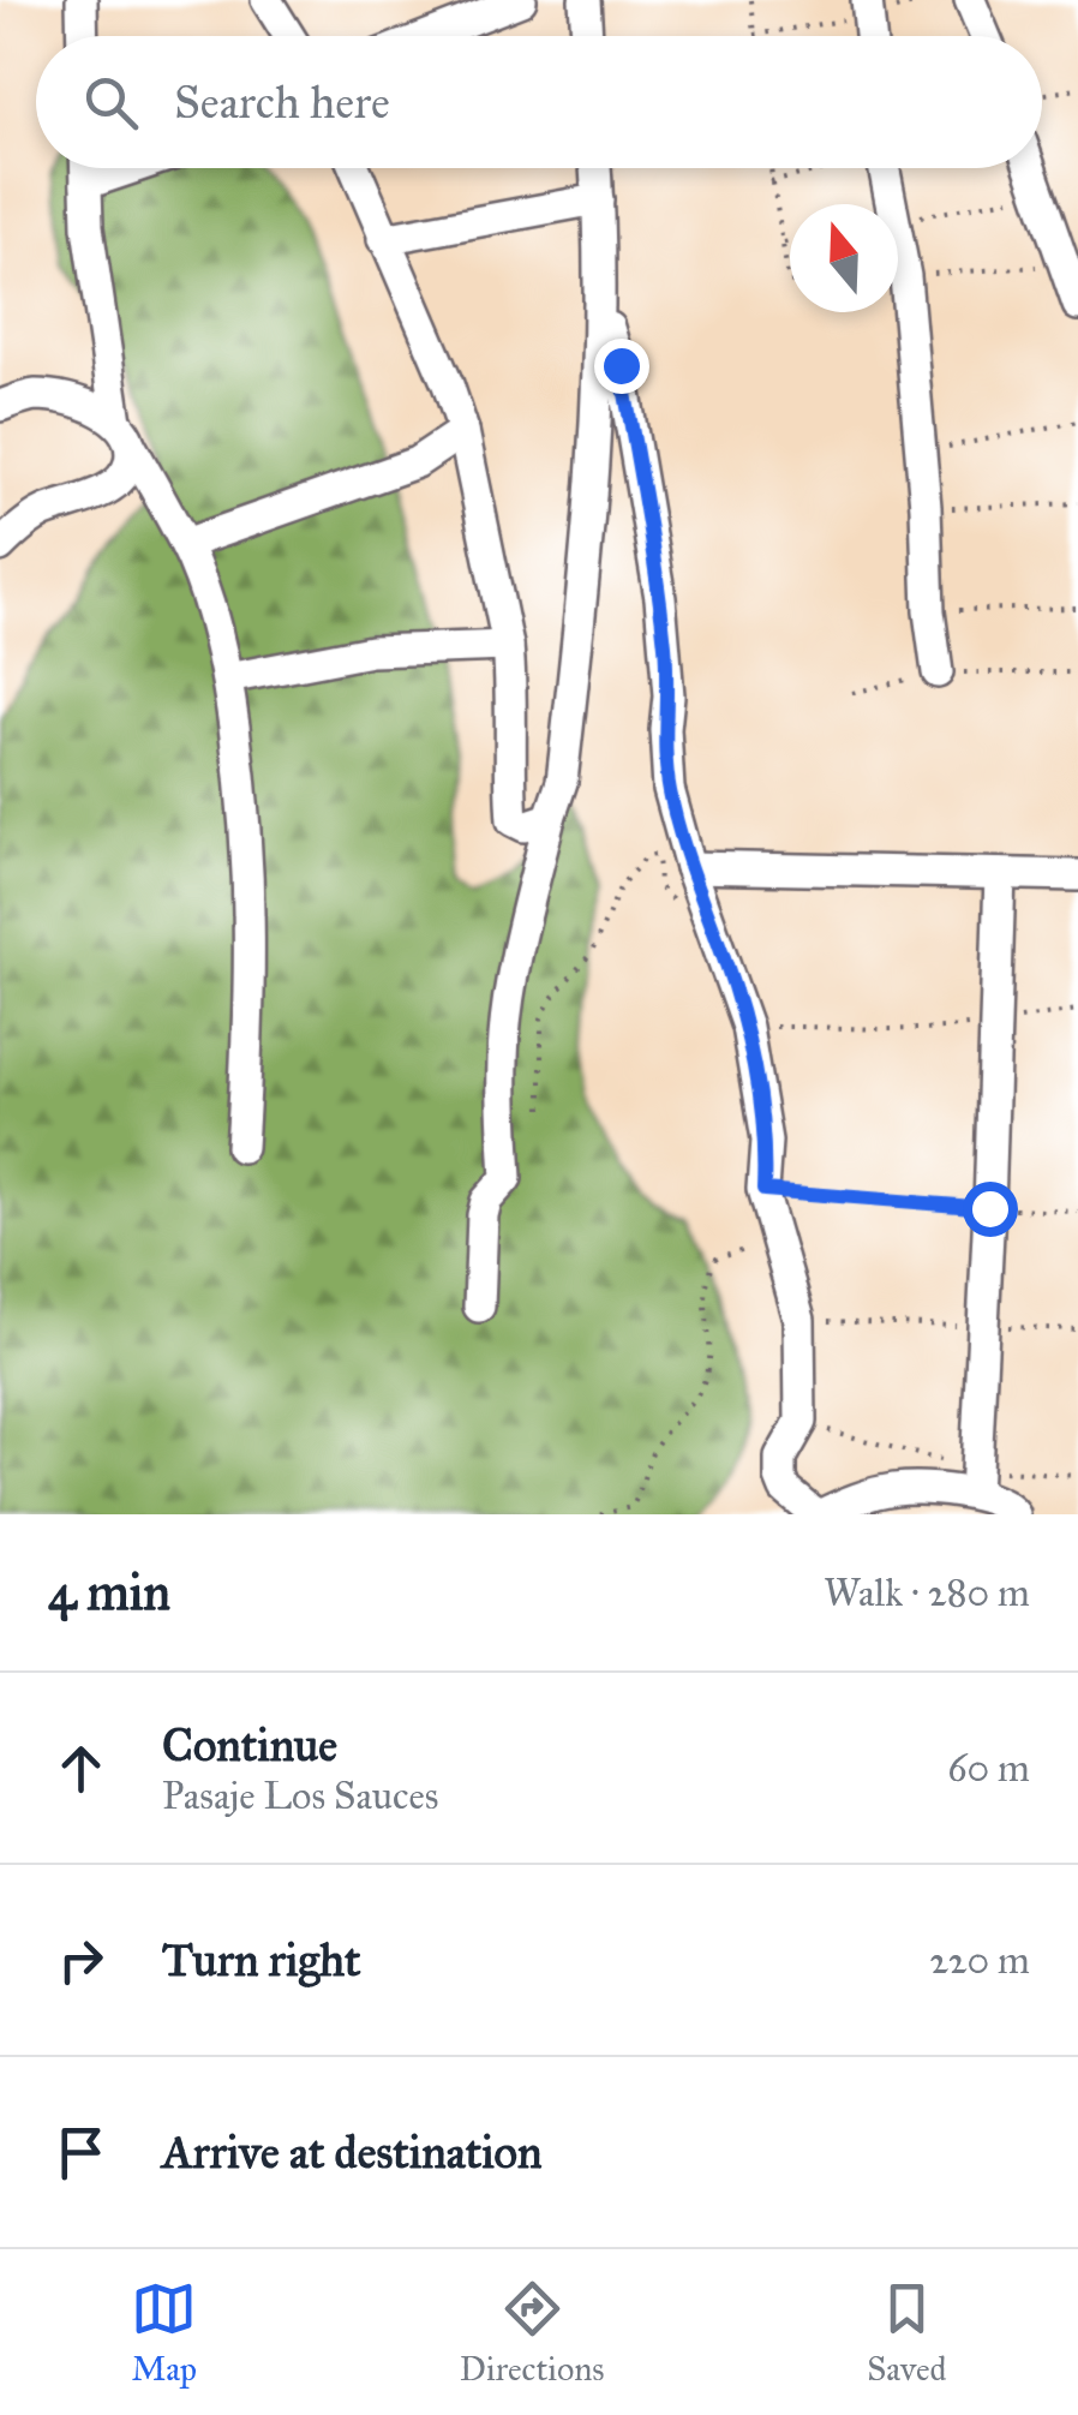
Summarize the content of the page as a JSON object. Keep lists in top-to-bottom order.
{
  "north": "top",
  "page": {
    "search": "Search here",
    "heading": ["4 min", "Walk · 280 m"],
    "list": [
      ["Continue", "Pasaje Los Sauces", "60 m"],
      ["Turn right", "220 m"],
      "Arrive at destination"
    ],
    "nav": ["Map", "Directions", "Saved"]
  }
}
